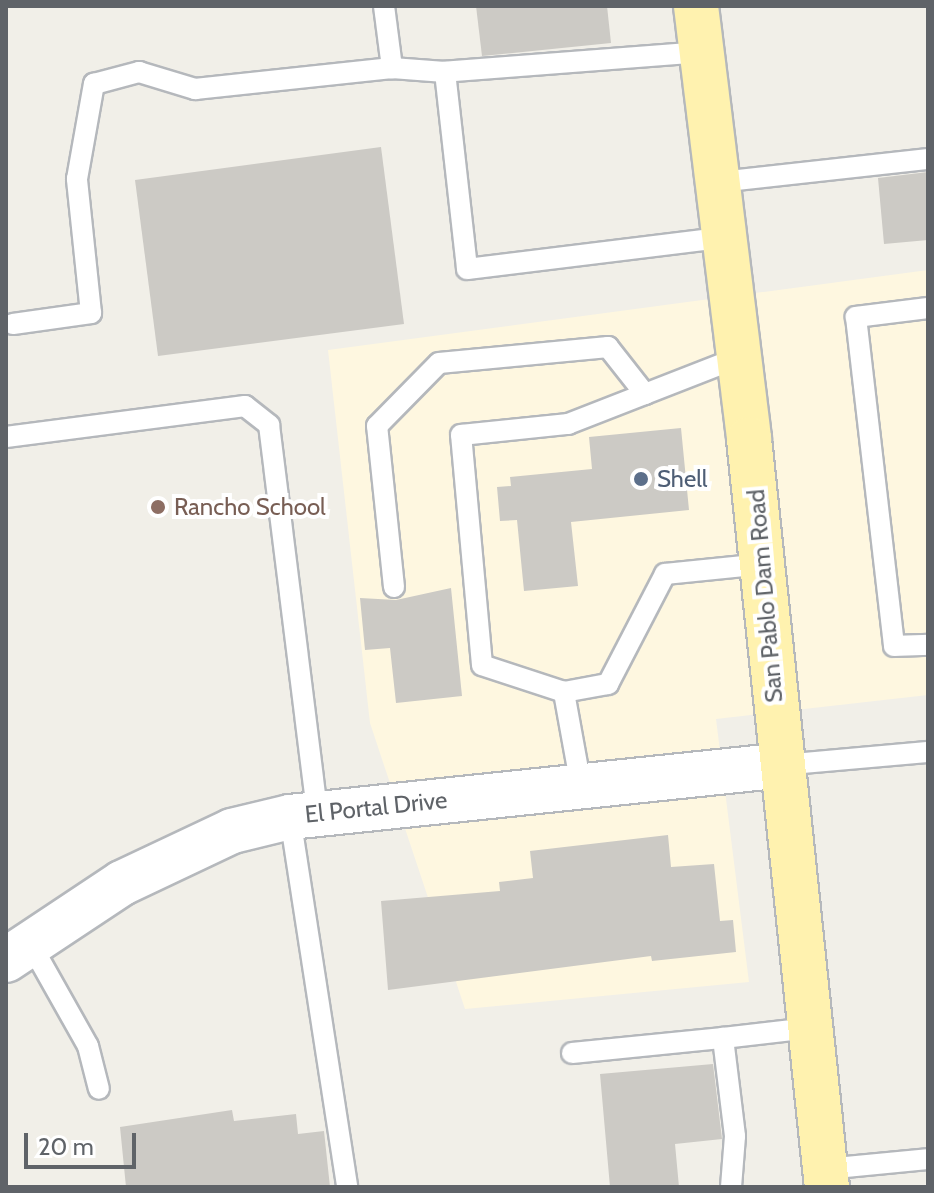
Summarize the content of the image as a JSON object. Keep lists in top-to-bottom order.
{
  "streets": {
    "main road": ["San Pablo Dam Road", "El Portal Drive"]
  },
  "crossings": [
    ["San Pablo Dam Road", "El Portal Drive"]
  ],
  "places": ["Shell", "Rancho School"],
  "scale_bar": "20 m"
}
